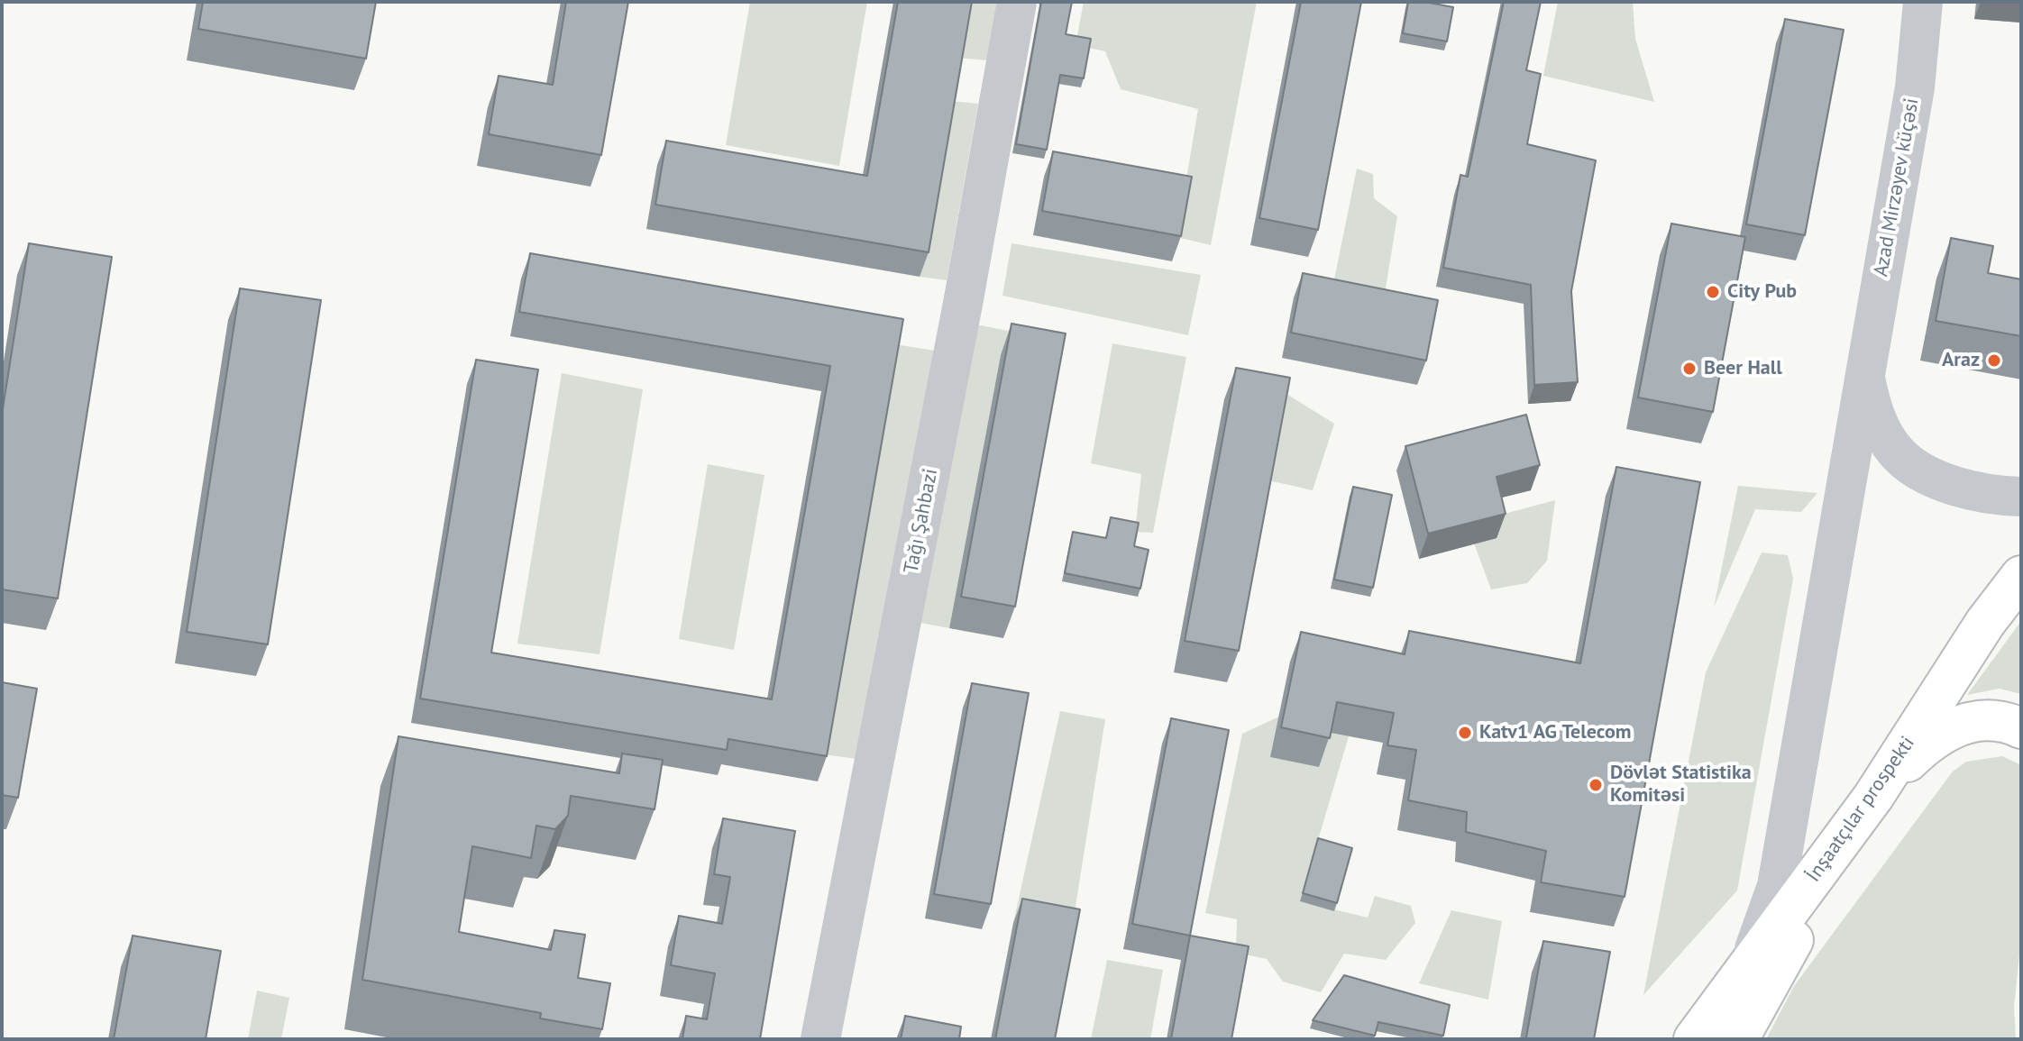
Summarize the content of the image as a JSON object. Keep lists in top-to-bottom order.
{
  "streets": {
    "main road": ["İnşaatçılar prospekti"],
    "street": ["Azad Mirzəyev küçəsi", "Tağı Şahbazi"]
  },
  "crossings": [
    ["Azad Mirzəyev küçəsi", "İnşaatçılar prospekti"]
  ],
  "places": [
    "City Pub",
    "Araz",
    "Beer Hall",
    "Katv1 AG Telecom",
    "Dövlət Statistika Komitəsi"
  ]
}
